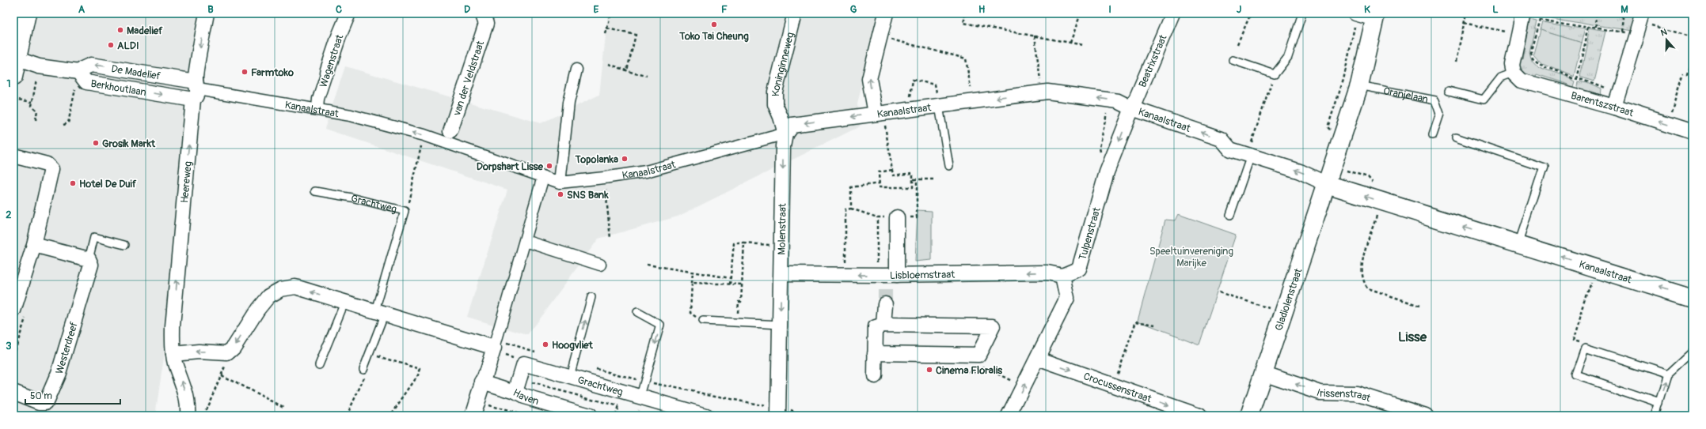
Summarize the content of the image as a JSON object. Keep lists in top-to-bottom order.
{
  "streets": {
    "street": [
      "Wagenstraat",
      "Beatrixstraat",
      "Koninginneweg",
      "De Madelief",
      "van der Veldstraat",
      "Berkhoutlaan",
      "Barentszstraat",
      "Kanaalstraat",
      "Heereweg",
      "Grachtweg",
      "Molenstraat",
      "Tulpenstraat",
      "Lisbloemstraat",
      "Gladiolenstraat",
      "Westerdreef",
      "Crocussenstraat",
      "Irissenstraat",
      "Haven"
    ],
    "lane": ["Oranjelaan"]
  },
  "crossings": [
    ["Wagenstraat", "Kanaalstraat"],
    ["Beatrixstraat", "Kanaalstraat"],
    ["Beatrixstraat", "Tulpenstraat"],
    ["Koninginneweg", "Kanaalstraat"],
    ["Koninginneweg", "Molenstraat"],
    ["De Madelief", "Berkhoutlaan"],
    ["De Madelief", "Kanaalstraat"],
    ["De Madelief", "Heereweg"],
    ["van der Veldstraat", "Kanaalstraat"],
    ["Berkhoutlaan", "Kanaalstraat"],
    ["Berkhoutlaan", "Heereweg"],
    ["Kanaalstraat", "Heereweg"],
    ["Kanaalstraat", "Molenstraat"],
    ["Kanaalstraat", "Tulpenstraat"],
    ["Kanaalstraat", "Gladiolenstraat"],
    ["Molenstraat", "Lisbloemstraat"],
    ["Tulpenstraat", "Lisbloemstraat"],
    ["Gladiolenstraat", "Irissenstraat"]
  ],
  "one_way": [
    "De Madelief",
    "Berkhoutlaan",
    "Kanaalstraat",
    "Tulpenstraat",
    "Crocussenstraat",
    "Irissenstraat"
  ],
  "districts": ["Lisse"],
  "parks": ["Speeltuinvereniging Marijke"],
  "places": [
    "Toko Tai Cheung",
    "Madelief",
    "ALDI",
    "Farmtoko",
    "Grosik Markt",
    "Topolanka",
    "Dorpshart Lisse",
    "Hotel De Duif",
    "SNS Bank",
    "Hoogvliet",
    "Cinema Floralis"
  ],
  "scale_bar": "50 m",
  "north": "top",
  "grid": {
    "columns": [
      "A",
      "B",
      "C",
      "D",
      "E",
      "F",
      "G",
      "H",
      "I",
      "J",
      "K",
      "L",
      "M"
    ],
    "rows": ["1", "2", "3"]
  }
}
